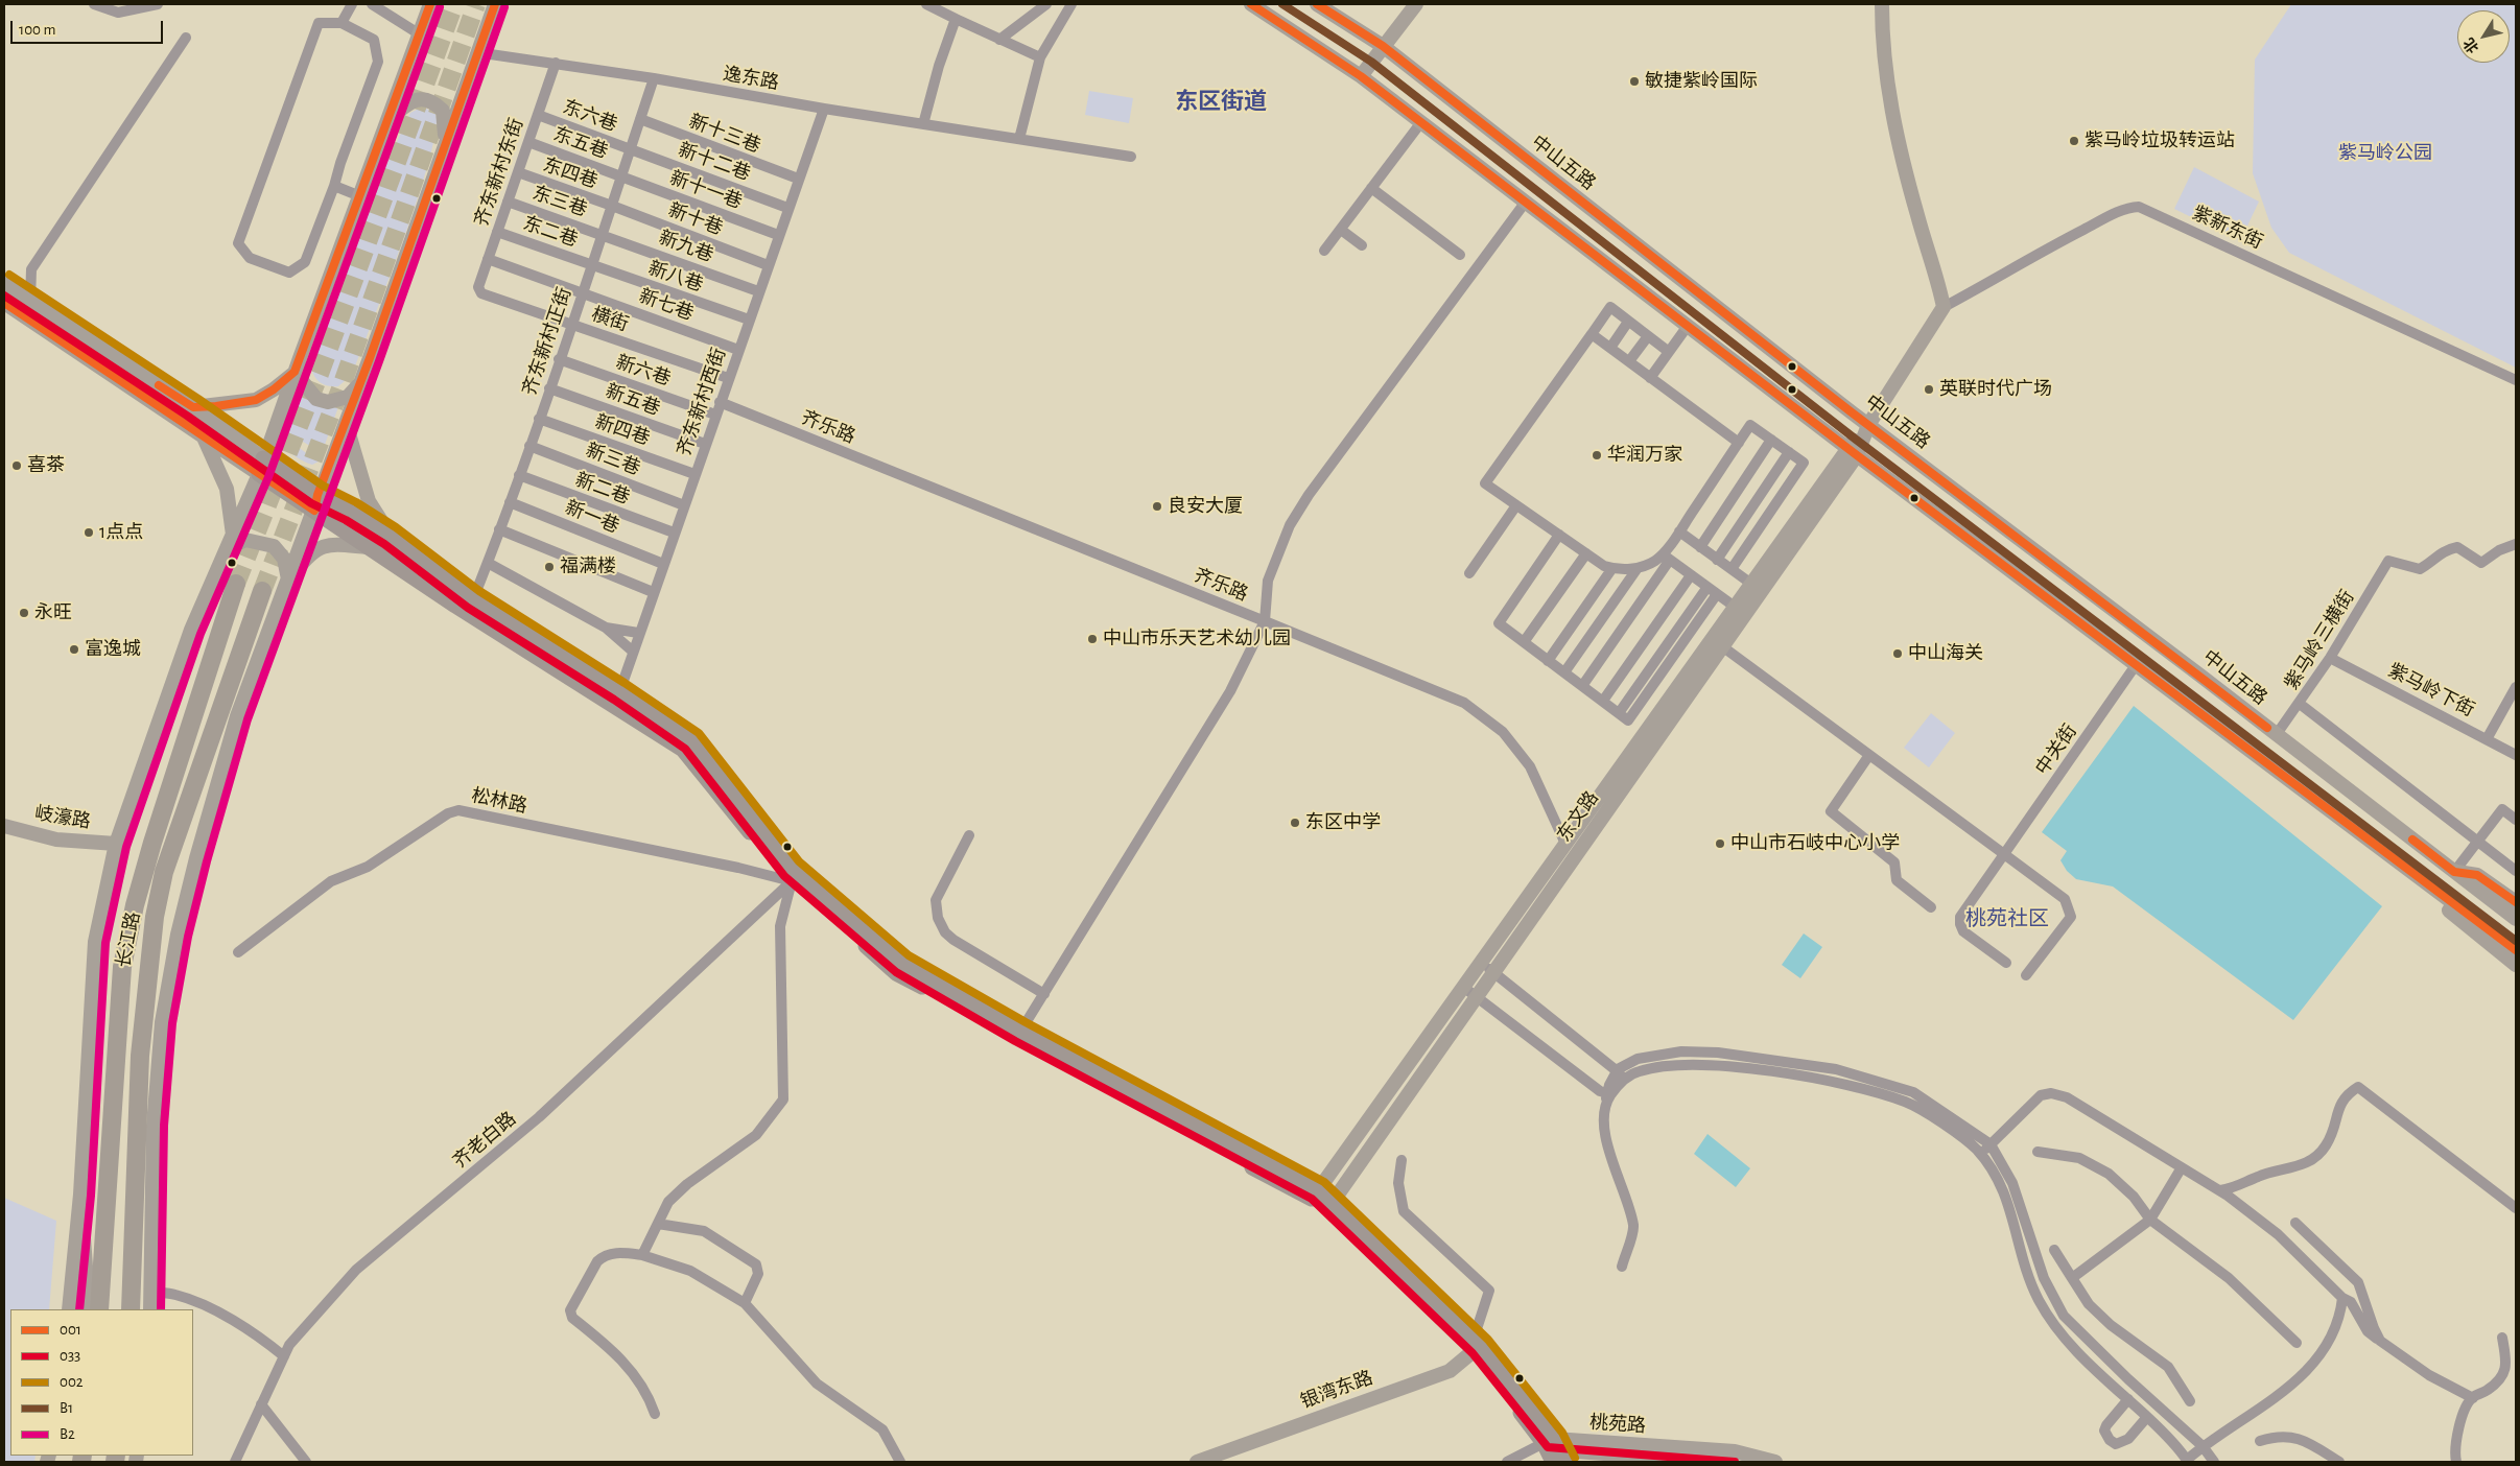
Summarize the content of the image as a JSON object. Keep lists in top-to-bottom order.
{
  "streets": {
    "highway": ["长江路"],
    "main road": [
      "中山五路",
      "东文路",
      "岐濠路",
      "银湾东路",
      "桃苑路"
    ],
    "street": [
      "逸东路",
      "东六巷",
      "新十三巷",
      "东五巷",
      "新十二巷",
      "齐东新村东街",
      "东四巷",
      "新十一巷",
      "东三巷",
      "新十巷",
      "紫新东街",
      "东二巷",
      "新九巷",
      "新八巷",
      "新七巷",
      "横街",
      "齐东新村正街",
      "新六巷",
      "新五巷",
      "齐东新村西街",
      "齐乐路",
      "新四巷",
      "新三巷",
      "新二巷",
      "新一巷",
      "紫马岭三横街",
      "紫马岭下街",
      "中关街",
      "松林路",
      "齐老白路"
    ]
  },
  "crossings": [
    ["逸东路", "齐东新村东街"],
    ["逸东路", "齐东新村正街"],
    ["逸东路", "齐东新村西街"],
    ["东六巷", "新十二巷"],
    ["东六巷", "齐东新村东街"],
    ["东六巷", "齐东新村正街"],
    ["新十三巷", "齐东新村正街"],
    ["新十三巷", "齐东新村西街"],
    ["东五巷", "齐东新村东街"],
    ["东五巷", "新十一巷"],
    ["东五巷", "齐东新村正街"],
    ["新十二巷", "齐东新村正街"],
    ["新十二巷", "齐东新村西街"],
    ["中山五路", "紫马岭三横街"],
    ["齐东新村东街", "东四巷"],
    ["齐东新村东街", "东三巷"],
    ["齐东新村东街", "东二巷"],
    ["齐东新村东街", "新七巷"],
    ["齐东新村东街", "横街"],
    ["东四巷", "新十巷"],
    ["东四巷", "齐东新村正街"],
    ["新十一巷", "齐东新村正街"],
    ["新十一巷", "齐东新村西街"],
    ["东三巷", "新九巷"],
    ["东三巷", "齐东新村正街"],
    ["新十巷", "齐东新村正街"],
    ["新十巷", "齐东新村西街"],
    ["东二巷", "新八巷"],
    ["东二巷", "齐东新村正街"],
    ["新九巷", "齐东新村正街"],
    ["新九巷", "齐东新村西街"],
    ["新八巷", "齐东新村正街"],
    ["新八巷", "齐东新村西街"],
    ["新七巷", "齐东新村正街"],
    ["新七巷", "齐东新村西街"],
    ["横街", "齐东新村正街"],
    ["横街", "齐东新村西街"],
    ["齐东新村正街", "新六巷"],
    ["齐东新村正街", "新五巷"],
    ["齐东新村正街", "新四巷"],
    ["齐东新村正街", "新三巷"],
    ["齐东新村正街", "新二巷"],
    ["齐东新村正街", "新一巷"],
    ["新六巷", "齐东新村西街"],
    ["新五巷", "齐东新村西街"],
    ["齐东新村西街", "齐乐路"],
    ["齐东新村西街", "新四巷"],
    ["齐东新村西街", "新三巷"],
    ["齐东新村西街", "新二巷"],
    ["齐东新村西街", "新一巷"],
    ["紫马岭三横街", "紫马岭下街"],
    ["松林路", "齐老白路"],
    ["岐濠路", "长江路"]
  ],
  "districts": ["东区街道", "桃苑社区"],
  "parks": ["紫马岭公园"],
  "places": [
    "敏捷紫岭国际",
    "紫马岭垃圾转运站",
    "英联时代广场",
    "华润万家",
    "喜茶",
    "良安大厦",
    "1点点",
    "福满楼",
    "永旺",
    "中山市乐天艺术幼儿园",
    "富逸城",
    "中山海关",
    "东区中学",
    "中山市石岐中心小学"
  ],
  "lines": [
    "transit line 001",
    "transit line B1",
    "transit line B2",
    "transit line 002",
    "transit line 033"
  ],
  "legend": [
    "001",
    "033",
    "002",
    "B1",
    "B2"
  ],
  "scale_bar": "100 m",
  "north": "bottom left"
}
